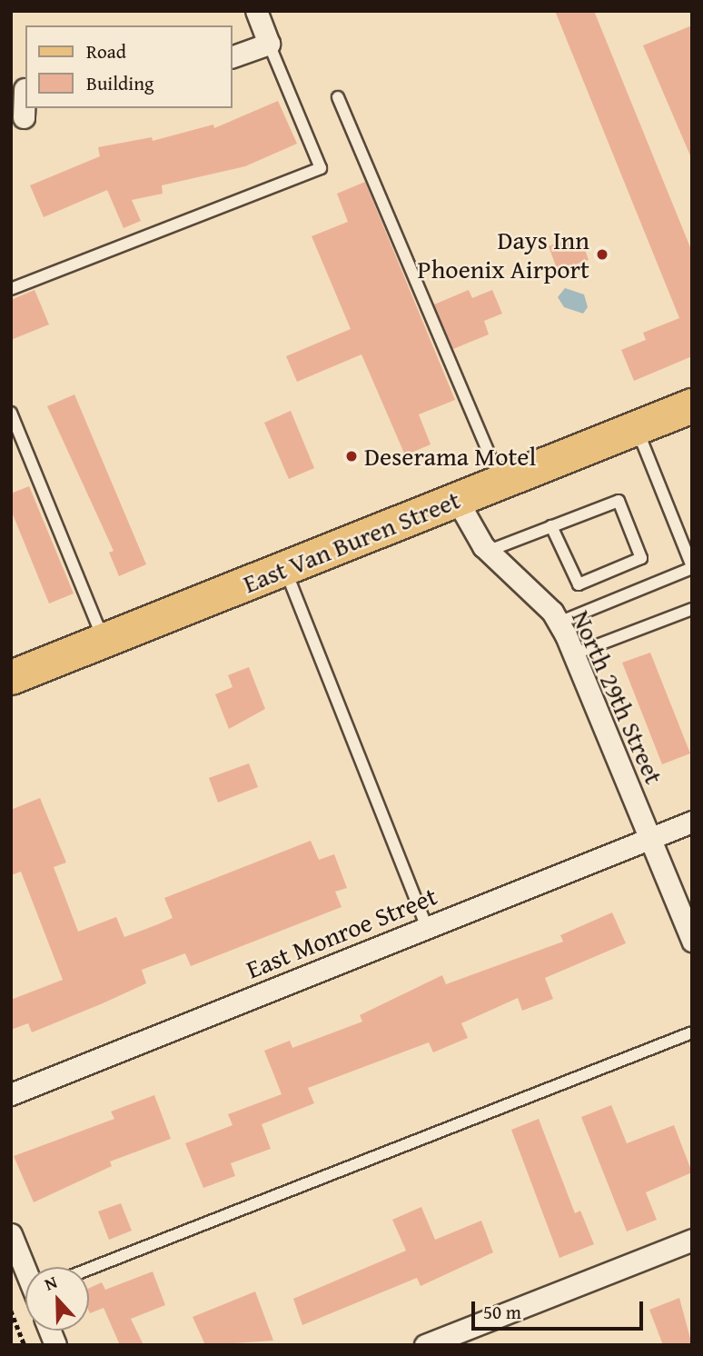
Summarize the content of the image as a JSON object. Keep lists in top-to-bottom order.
{
  "streets": {
    "main road": ["East Van Buren Street"],
    "street": ["North 29th Street", "East Monroe Street"]
  },
  "crossings": [
    ["East Van Buren Street", "North 29th Street"],
    ["North 29th Street", "East Monroe Street"]
  ],
  "places": ["Days Inn Phoenix Airport", "Deserama Motel"],
  "legend": ["Road", "Building"],
  "scale_bar": "50 m",
  "north": "top"
}
